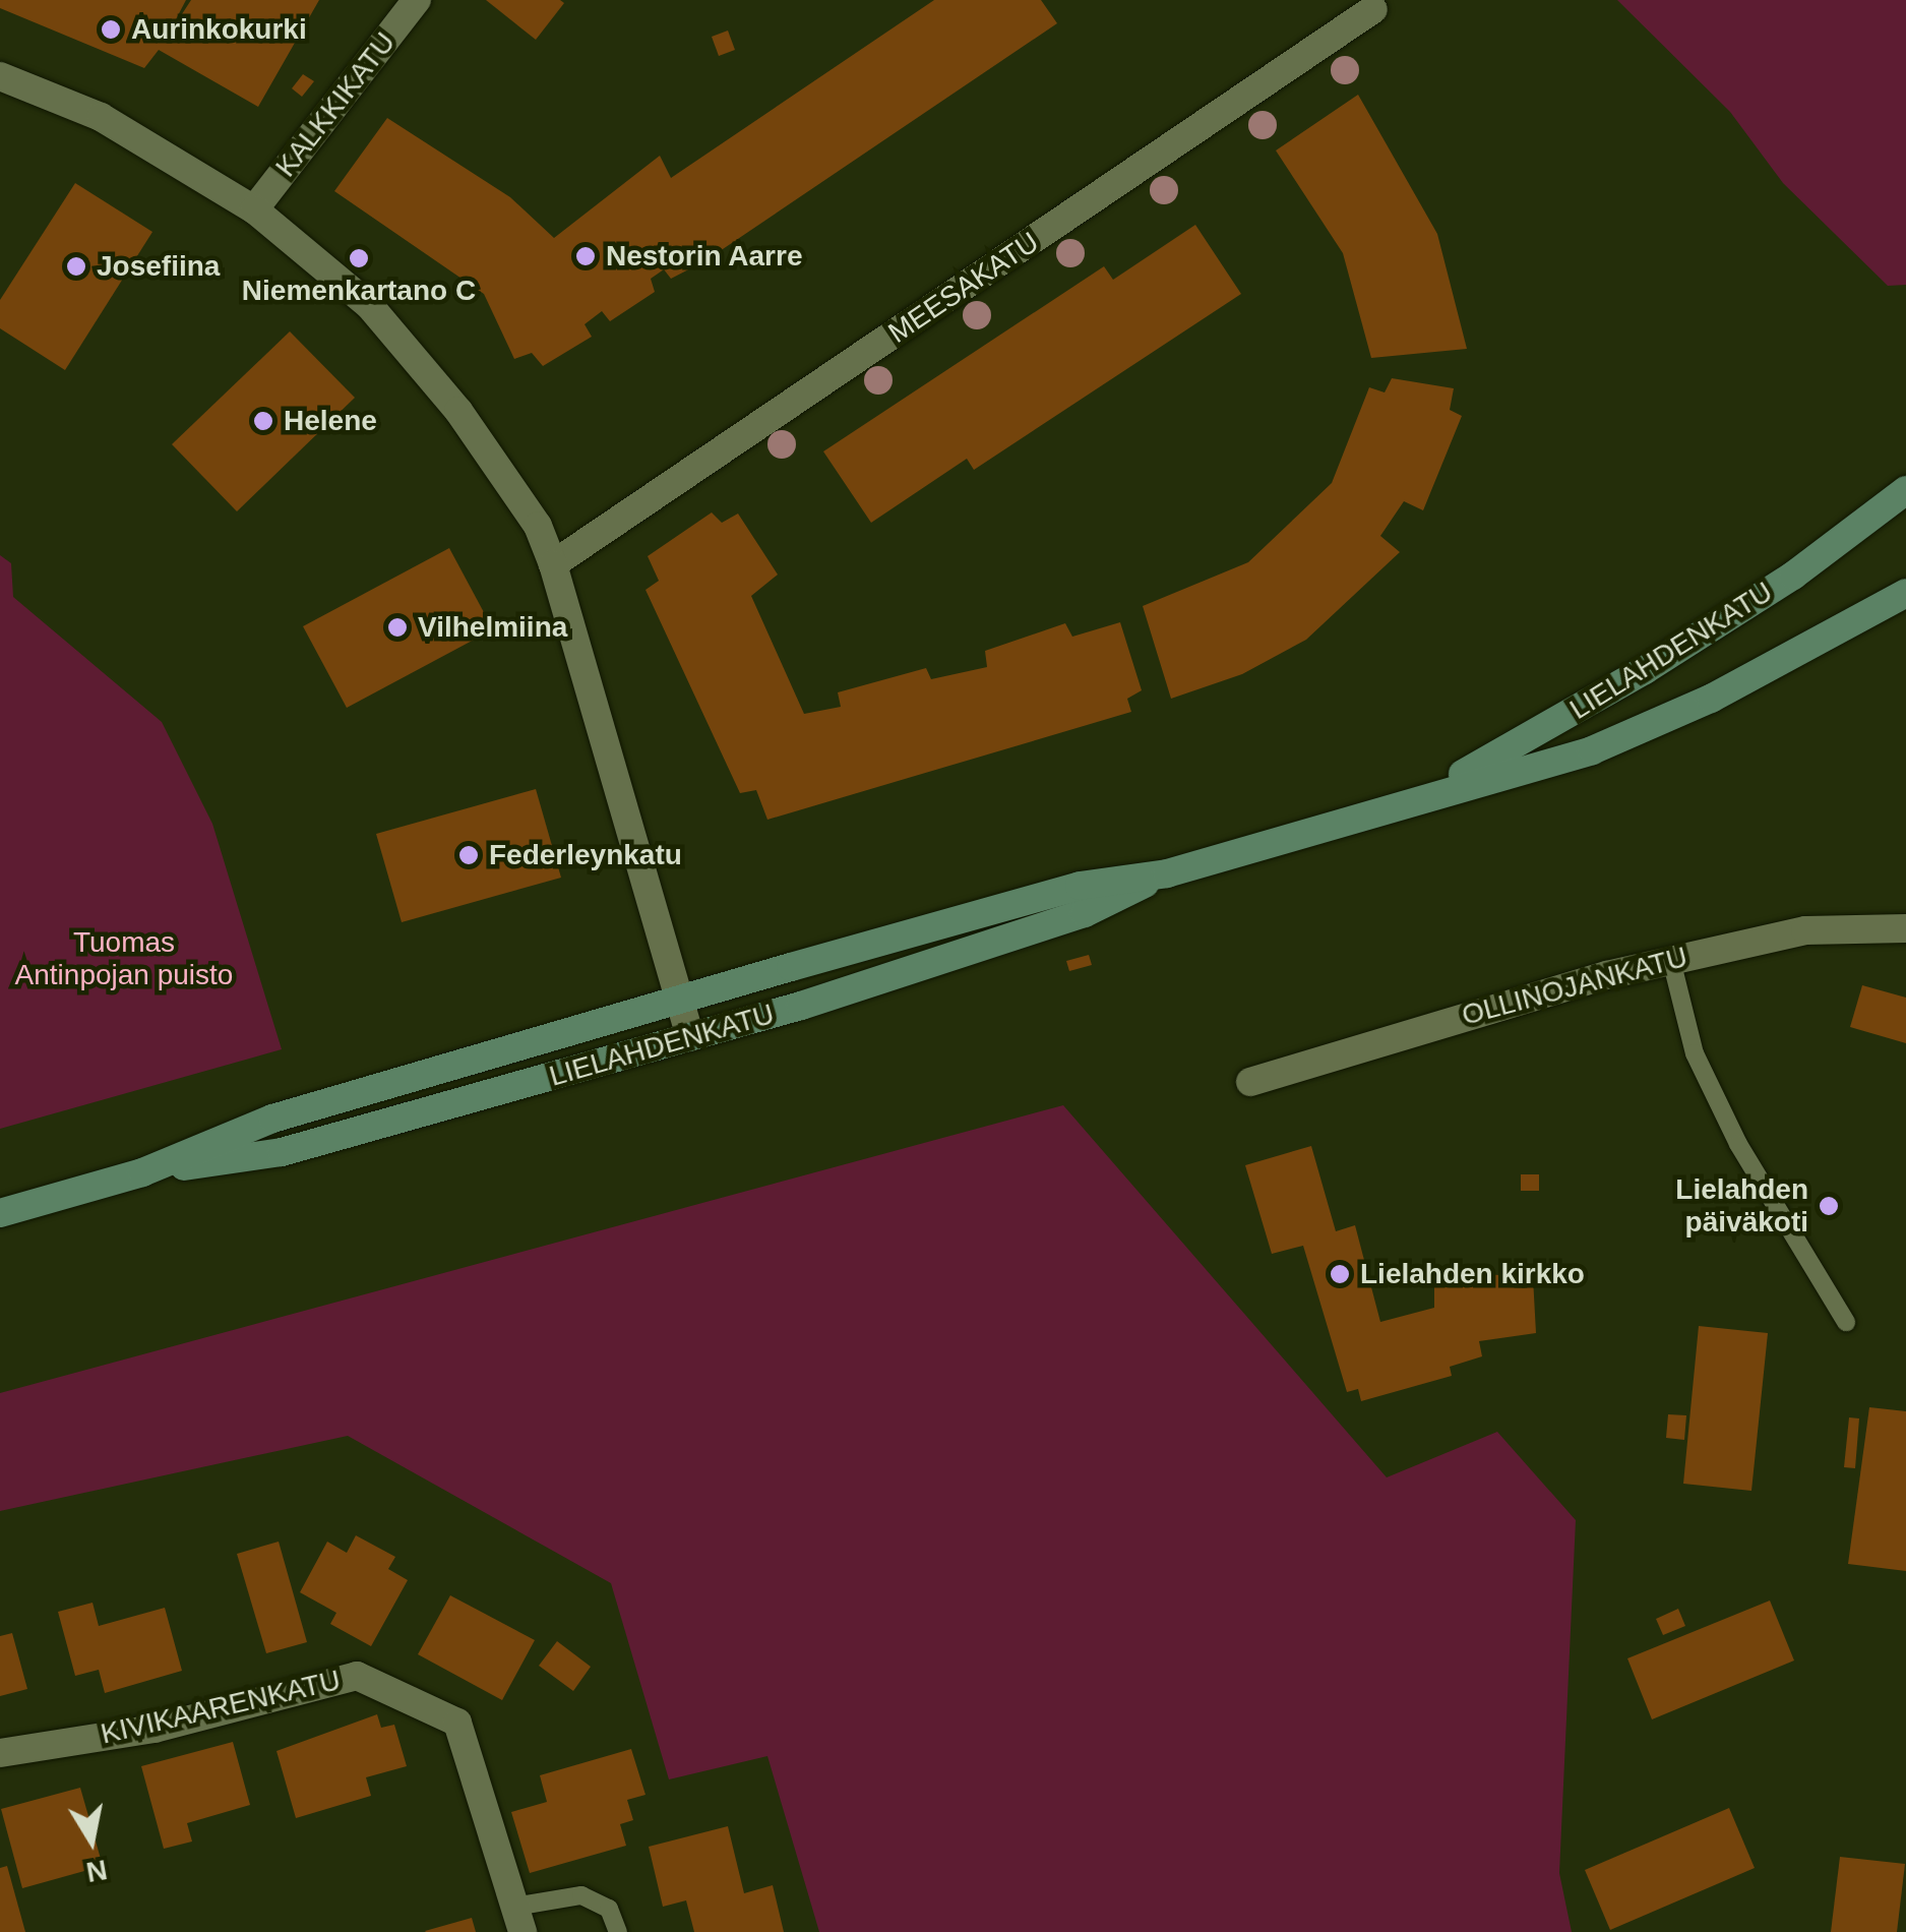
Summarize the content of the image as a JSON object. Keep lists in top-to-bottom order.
{
  "streets": {
    "main road": ["LIELAHDENKATU"],
    "street": [
      "KALKKIKATU",
      "MEESAKATU",
      "OLLINOJANKATU",
      "KIVIKAARENKATU"
    ]
  },
  "parks": ["Tuomas Antinpojan puisto"],
  "places": [
    "Aurinkokurki",
    "Nestorin Aarre",
    "Niemenkartano C",
    "Josefiina",
    "Helene",
    "Vilhelmiina",
    "Federleynkatu",
    "Lielahden päiväkoti",
    "Lielahden kirkko"
  ],
  "north": "bottom"
}
